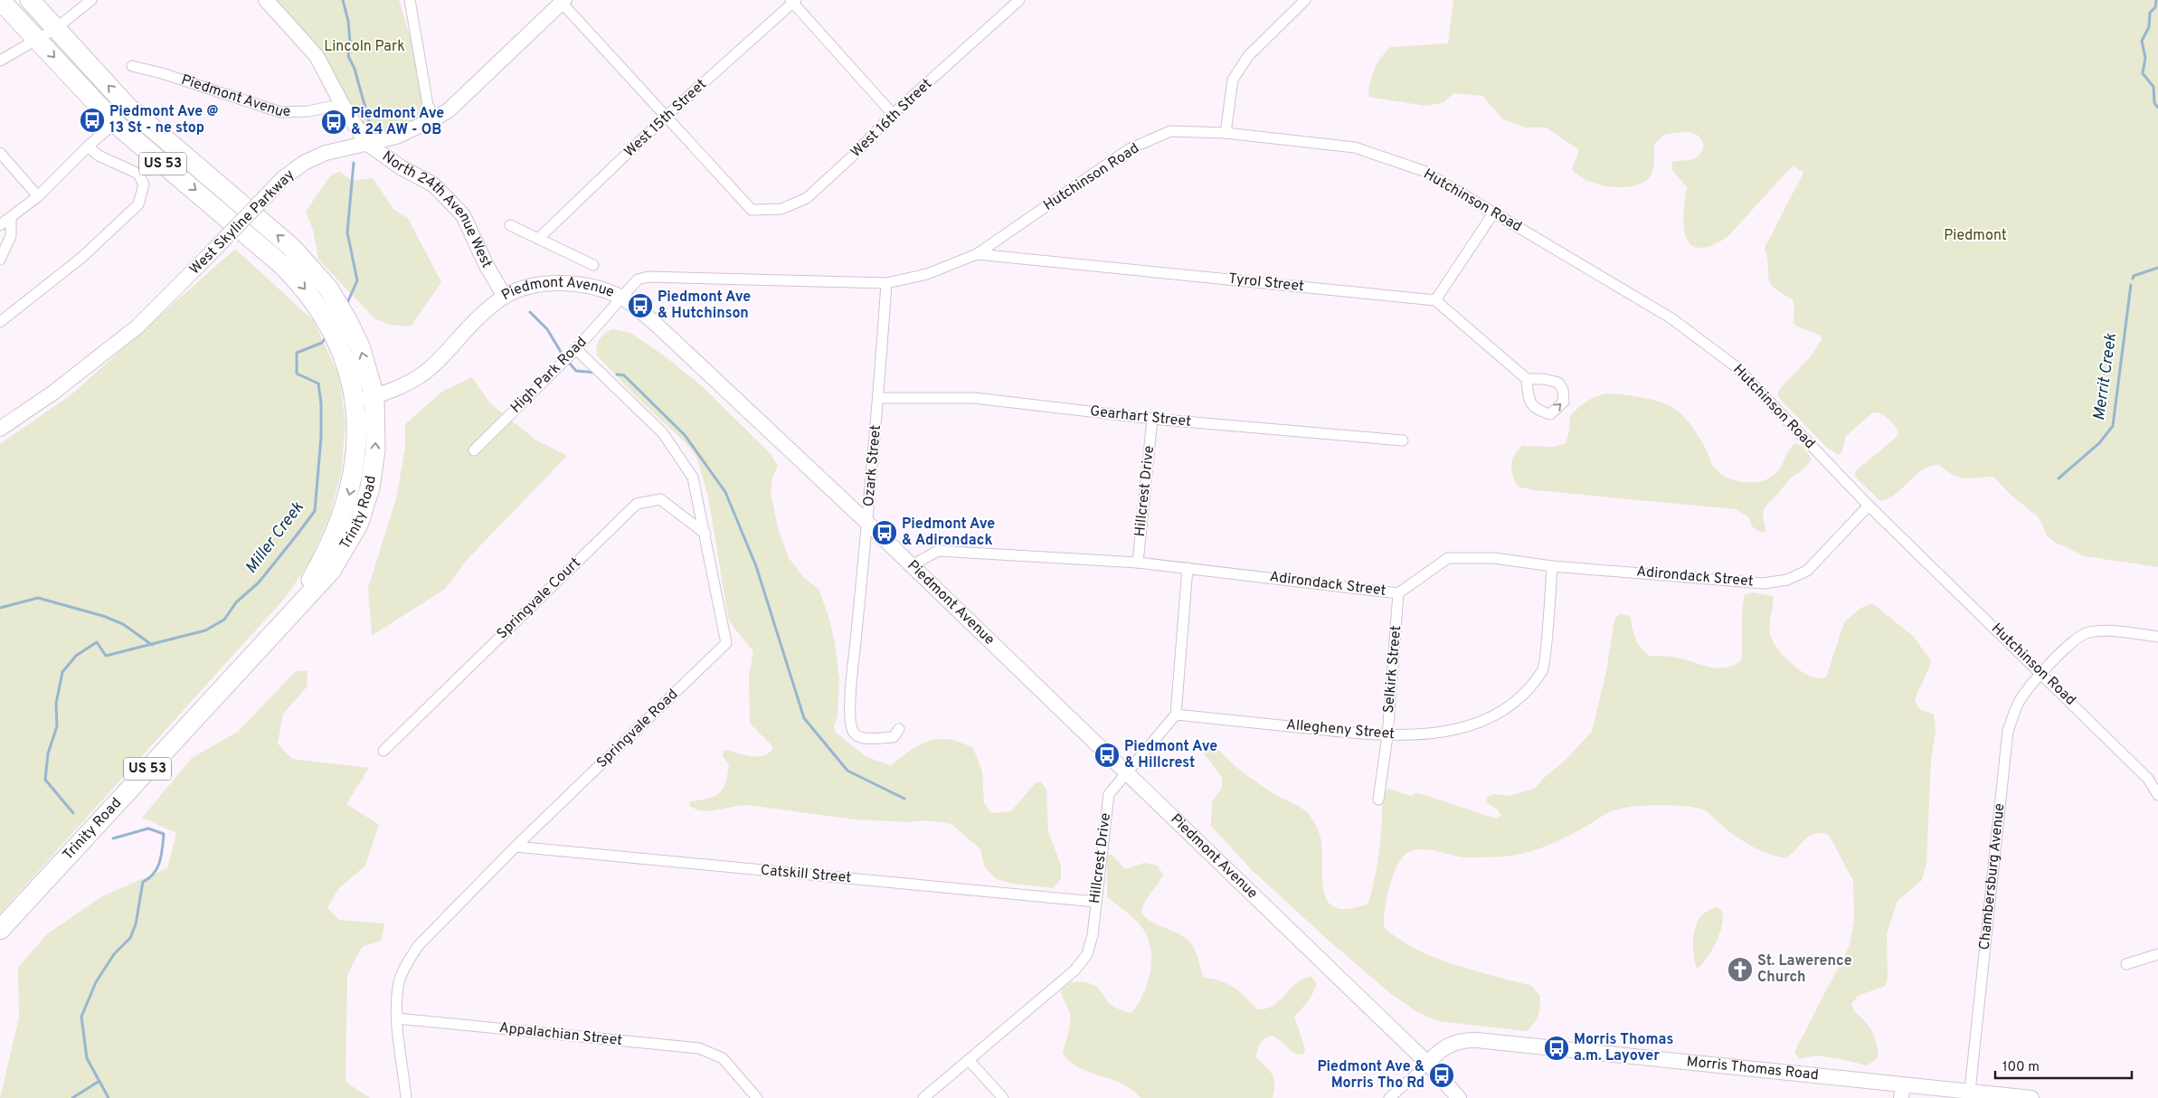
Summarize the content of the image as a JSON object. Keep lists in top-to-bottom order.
{
  "streets": {
    "highway": ["US 53", "Trinity Road"],
    "main road": [
      "Piedmont Avenue",
      "North 24th Avenue West",
      "West Skyline Parkway",
      "Morris Thomas Road"
    ],
    "street": [
      "West 15th Street",
      "West 16th Street",
      "Hutchinson Road",
      "Tyrol Street",
      "High Park Road",
      "Gearhart Street",
      "Ozark Street",
      "Hillcrest Drive",
      "Adirondack Street",
      "Springvale Court",
      "Selkirk Street",
      "Springvale Road",
      "Allegheny Street",
      "Catskill Street",
      "Chambersburg Avenue",
      "Appalachian Street"
    ]
  },
  "crossings": [
    ["Piedmont Avenue", "US 53"],
    ["Piedmont Avenue", "Hutchinson Road"],
    ["Piedmont Avenue", "North 24th Avenue West"],
    ["Piedmont Avenue", "High Park Road"],
    ["Piedmont Avenue", "Ozark Street"],
    ["Piedmont Avenue", "Hillcrest Drive"],
    ["Piedmont Avenue", "Trinity Road"],
    ["Piedmont Avenue", "Adirondack Street"],
    ["Piedmont Avenue", "Morris Thomas Road"],
    ["West 15th Street", "West 16th Street"],
    ["US 53", "Trinity Road"],
    ["Hutchinson Road", "Tyrol Street"],
    ["Hutchinson Road", "High Park Road"],
    ["Hutchinson Road", "Ozark Street"],
    ["Hutchinson Road", "Adirondack Street"],
    ["Hutchinson Road", "Chambersburg Avenue"],
    ["North 24th Avenue West", "West Skyline Parkway"],
    ["High Park Road", "Springvale Road"],
    ["Gearhart Street", "Ozark Street"],
    ["Gearhart Street", "Hillcrest Drive"],
    ["Hillcrest Drive", "Adirondack Street"],
    ["Hillcrest Drive", "Allegheny Street"],
    ["Hillcrest Drive", "Catskill Street"],
    ["Adirondack Street", "Selkirk Street"],
    ["Adirondack Street", "Allegheny Street"],
    ["Springvale Court", "Springvale Road"],
    ["Selkirk Street", "Allegheny Street"],
    ["Springvale Road", "Catskill Street"],
    ["Springvale Road", "Appalachian Street"],
    ["Chambersburg Avenue", "Morris Thomas Road"]
  ],
  "water": ["Merrit Creek", "Miller Creek"],
  "parks": ["Lincoln Park", "Piedmont"],
  "places": {
    "bus stop": [
      "Piedmont Ave @ 13 St - ne stop",
      "Piedmont Ave & 24 AW - OB",
      "Piedmont Ave & Hutchinson",
      "Piedmont Ave & Adirondack",
      "Piedmont Ave & Hillcrest",
      "Morris Thomas a.m. Layover",
      "Piedmont Ave & Morris Tho Rd"
    ],
    "church": ["St. Lawerence Church"]
  },
  "scale_bar": "100 m"
}
